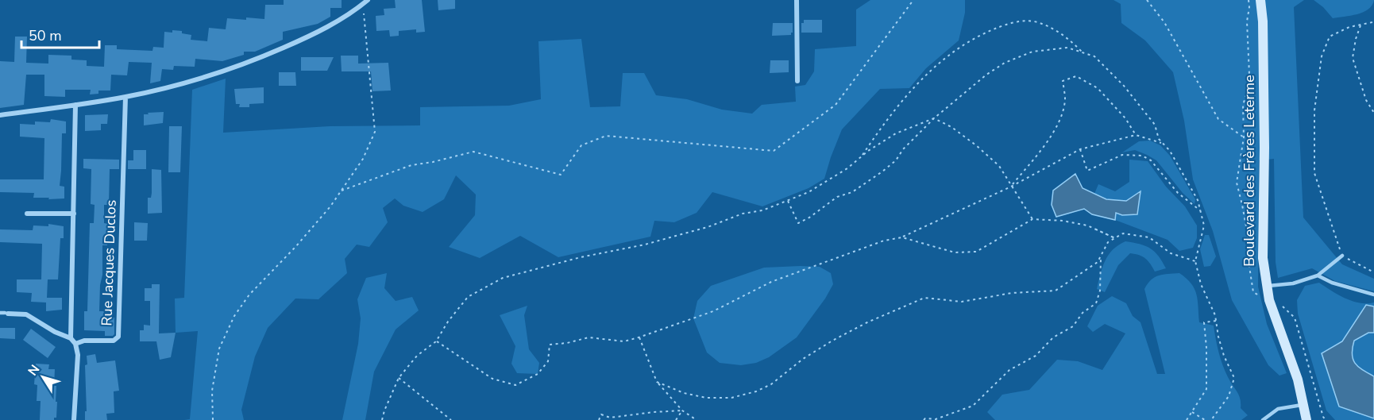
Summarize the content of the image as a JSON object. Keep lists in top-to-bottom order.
{
  "streets": {
    "street": ["Boulevard des Frères Leterme", "Rue Jacques Duclos"]
  },
  "scale_bar": "50 m",
  "north": "top left"
}
